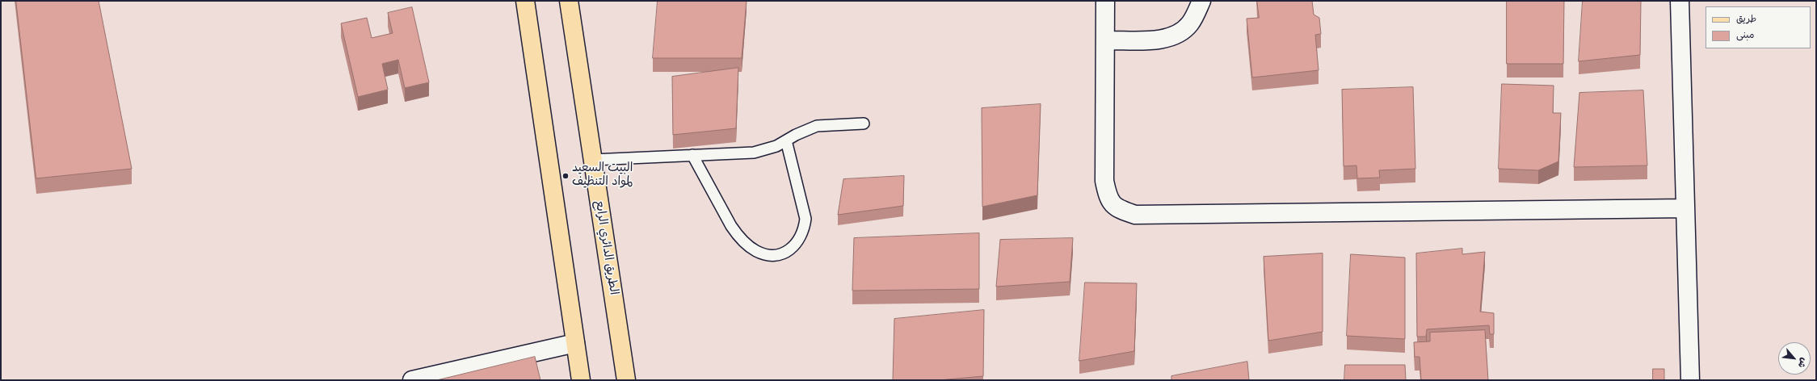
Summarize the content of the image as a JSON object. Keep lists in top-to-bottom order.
{
  "streets": {
    "main road": ["الطريق الدائري الرابع"]
  },
  "places": ["البيت السعيد لمواد التنظيف"],
  "legend": ["طريق", "مبنى"],
  "north": "bottom right"
}
